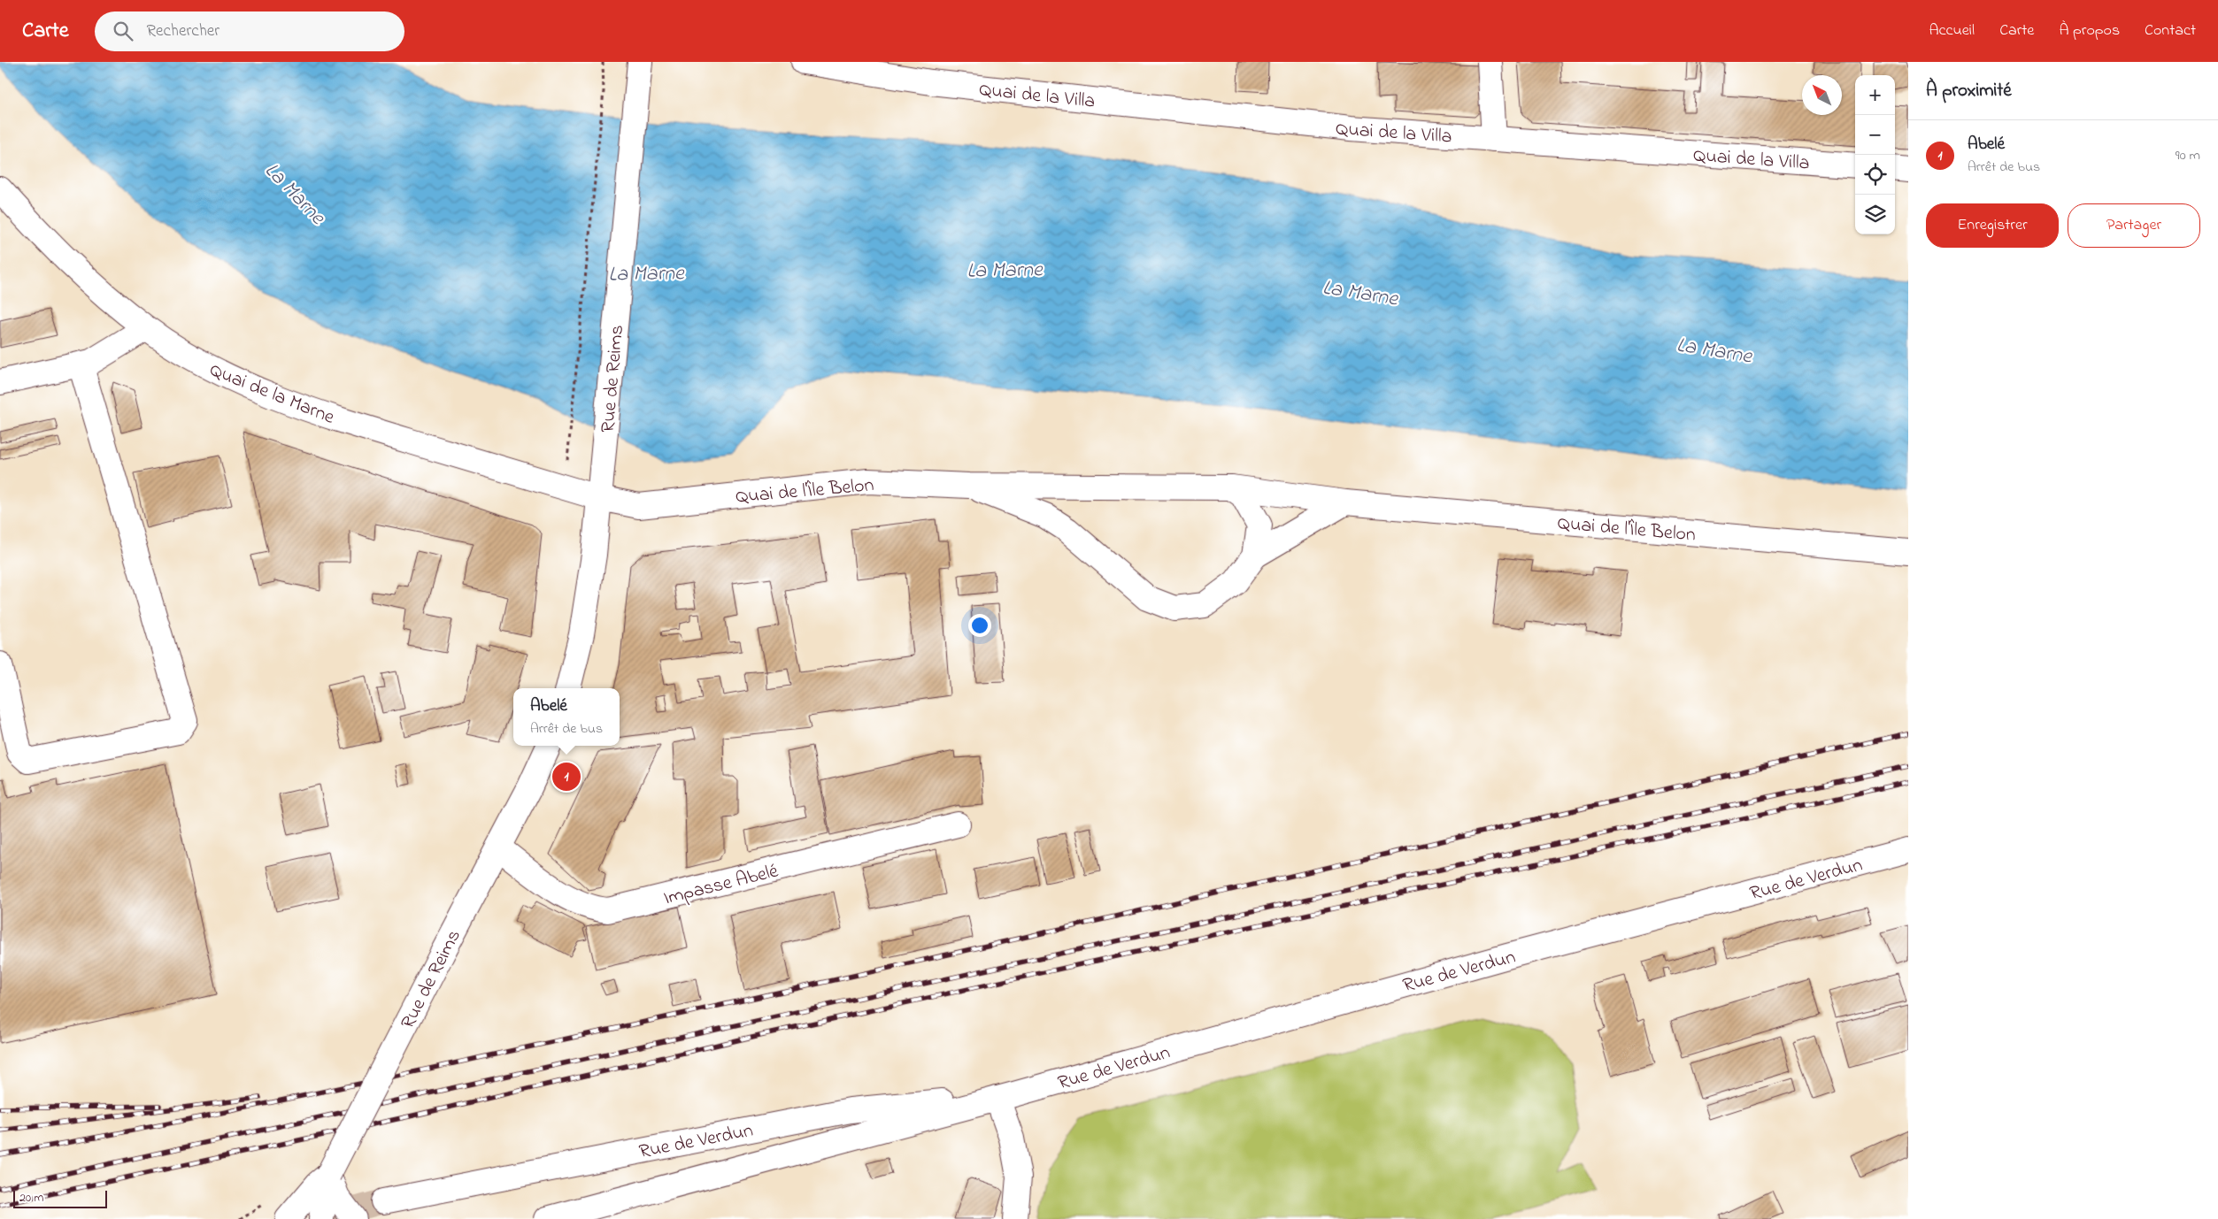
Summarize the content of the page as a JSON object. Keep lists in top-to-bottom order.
{
  "streets": {
    "street": [
      "Quai de la Villa",
      "Rue de Reims",
      "Quai de la Marne",
      "Quai de l'Île Belon",
      "Rue de Verdun",
      "Impasse Abelé"
    ]
  },
  "crossings": [
    ["Rue de Reims", "Quai de la Marne"],
    ["Rue de Reims", "Impasse Abelé"],
    ["Quai de la Marne", "Quai de l'Île Belon"]
  ],
  "water": ["La Marne"],
  "scale_bar": "20 m",
  "north": "top left",
  "page": {
    "header": "Carte",
    "search": "Rechercher",
    "nav": [
      "Accueil",
      "Carte",
      "À propos",
      "Contact"
    ],
    "heading": "À proximité",
    "map_buttons": ["+", "−"],
    "list": [
      {
        "mark": "1",
        "name": "Abelé",
        "note": "Arrêt de bus",
        "value": "90 m"
      }
    ],
    "buttons": ["Enregistrer", "Partager"],
    "popup": ["Abelé", "Arrêt de bus"],
    "pins": "1",
    "scale": "20 m"
  }
}
